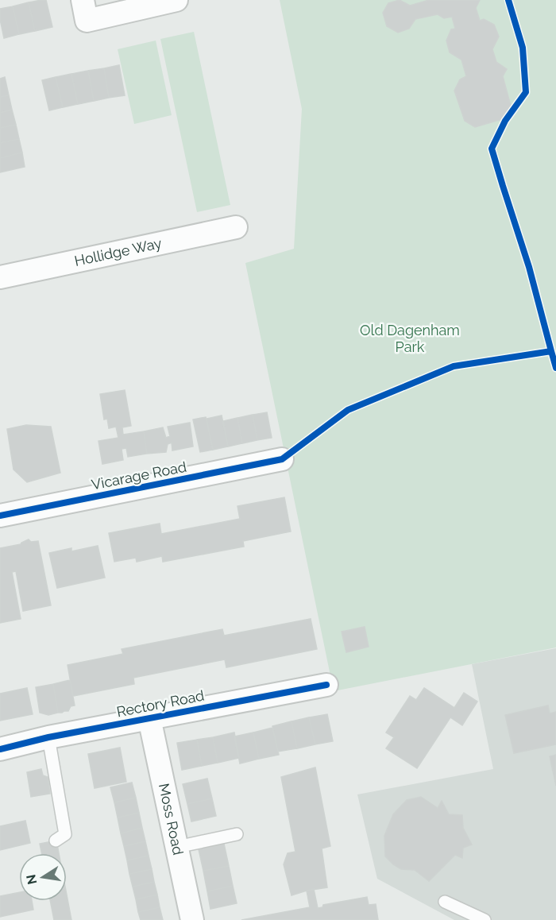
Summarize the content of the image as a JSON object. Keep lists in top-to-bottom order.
{
  "streets": {
    "street": [
      "Hollidge Way",
      "Vicarage Road",
      "Rectory Road",
      "Moss Road"
    ]
  },
  "crossings": [
    ["Rectory Road", "Moss Road"]
  ],
  "parks": ["Old Dagenham Park"],
  "north": "left"
}
